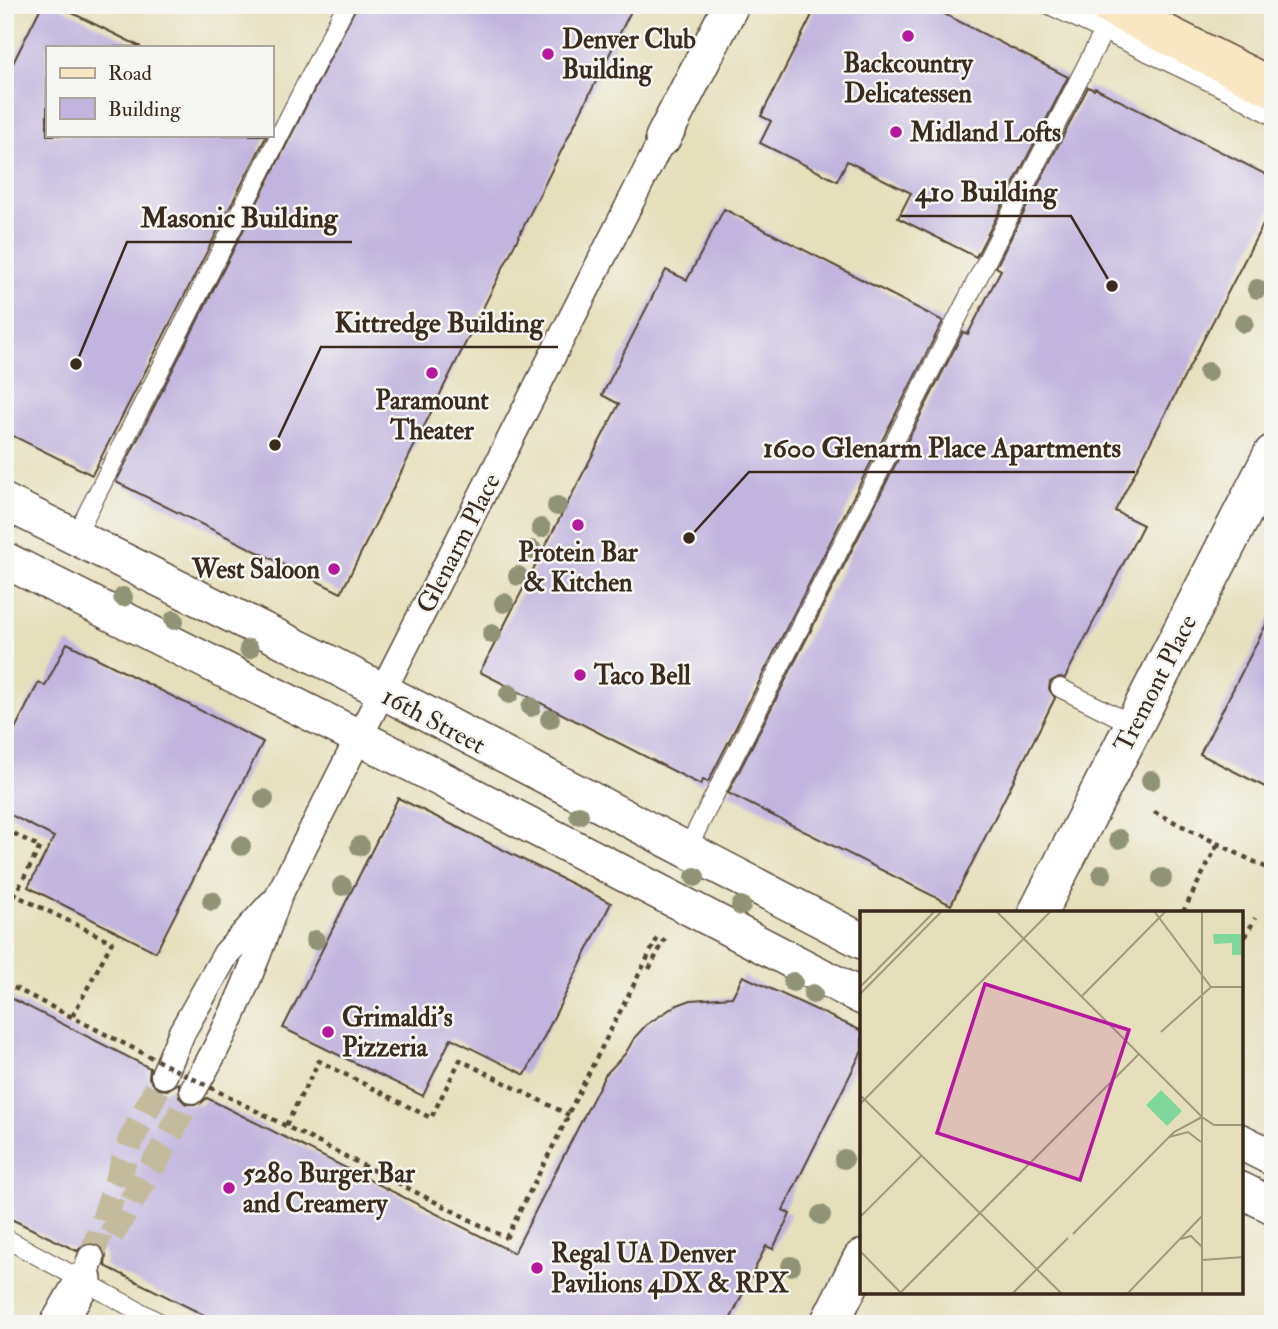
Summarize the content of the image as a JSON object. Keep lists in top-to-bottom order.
{
  "streets": {
    "street": ["Glenarm Place", "Tremont Place", "16th Street"]
  },
  "crossings": [
    ["Glenarm Place", "16th Street"]
  ],
  "places": [
    "Backcountry Delicatessen",
    "Denver Club Building",
    "Midland Lofts",
    "410 Building",
    "Masonic Building",
    "Paramount Theater",
    "Kittredge Building",
    "Protein Bar & Kitchen",
    "1600 Glenarm Place Apartments",
    "West Saloon",
    "Taco Bell",
    "Grimaldi's Pizzeria",
    "5280 Burger Bar and Creamery",
    "Regal UA Denver Pavilions 4DX & RPX"
  ],
  "legend": ["Road", "Building"]
}
